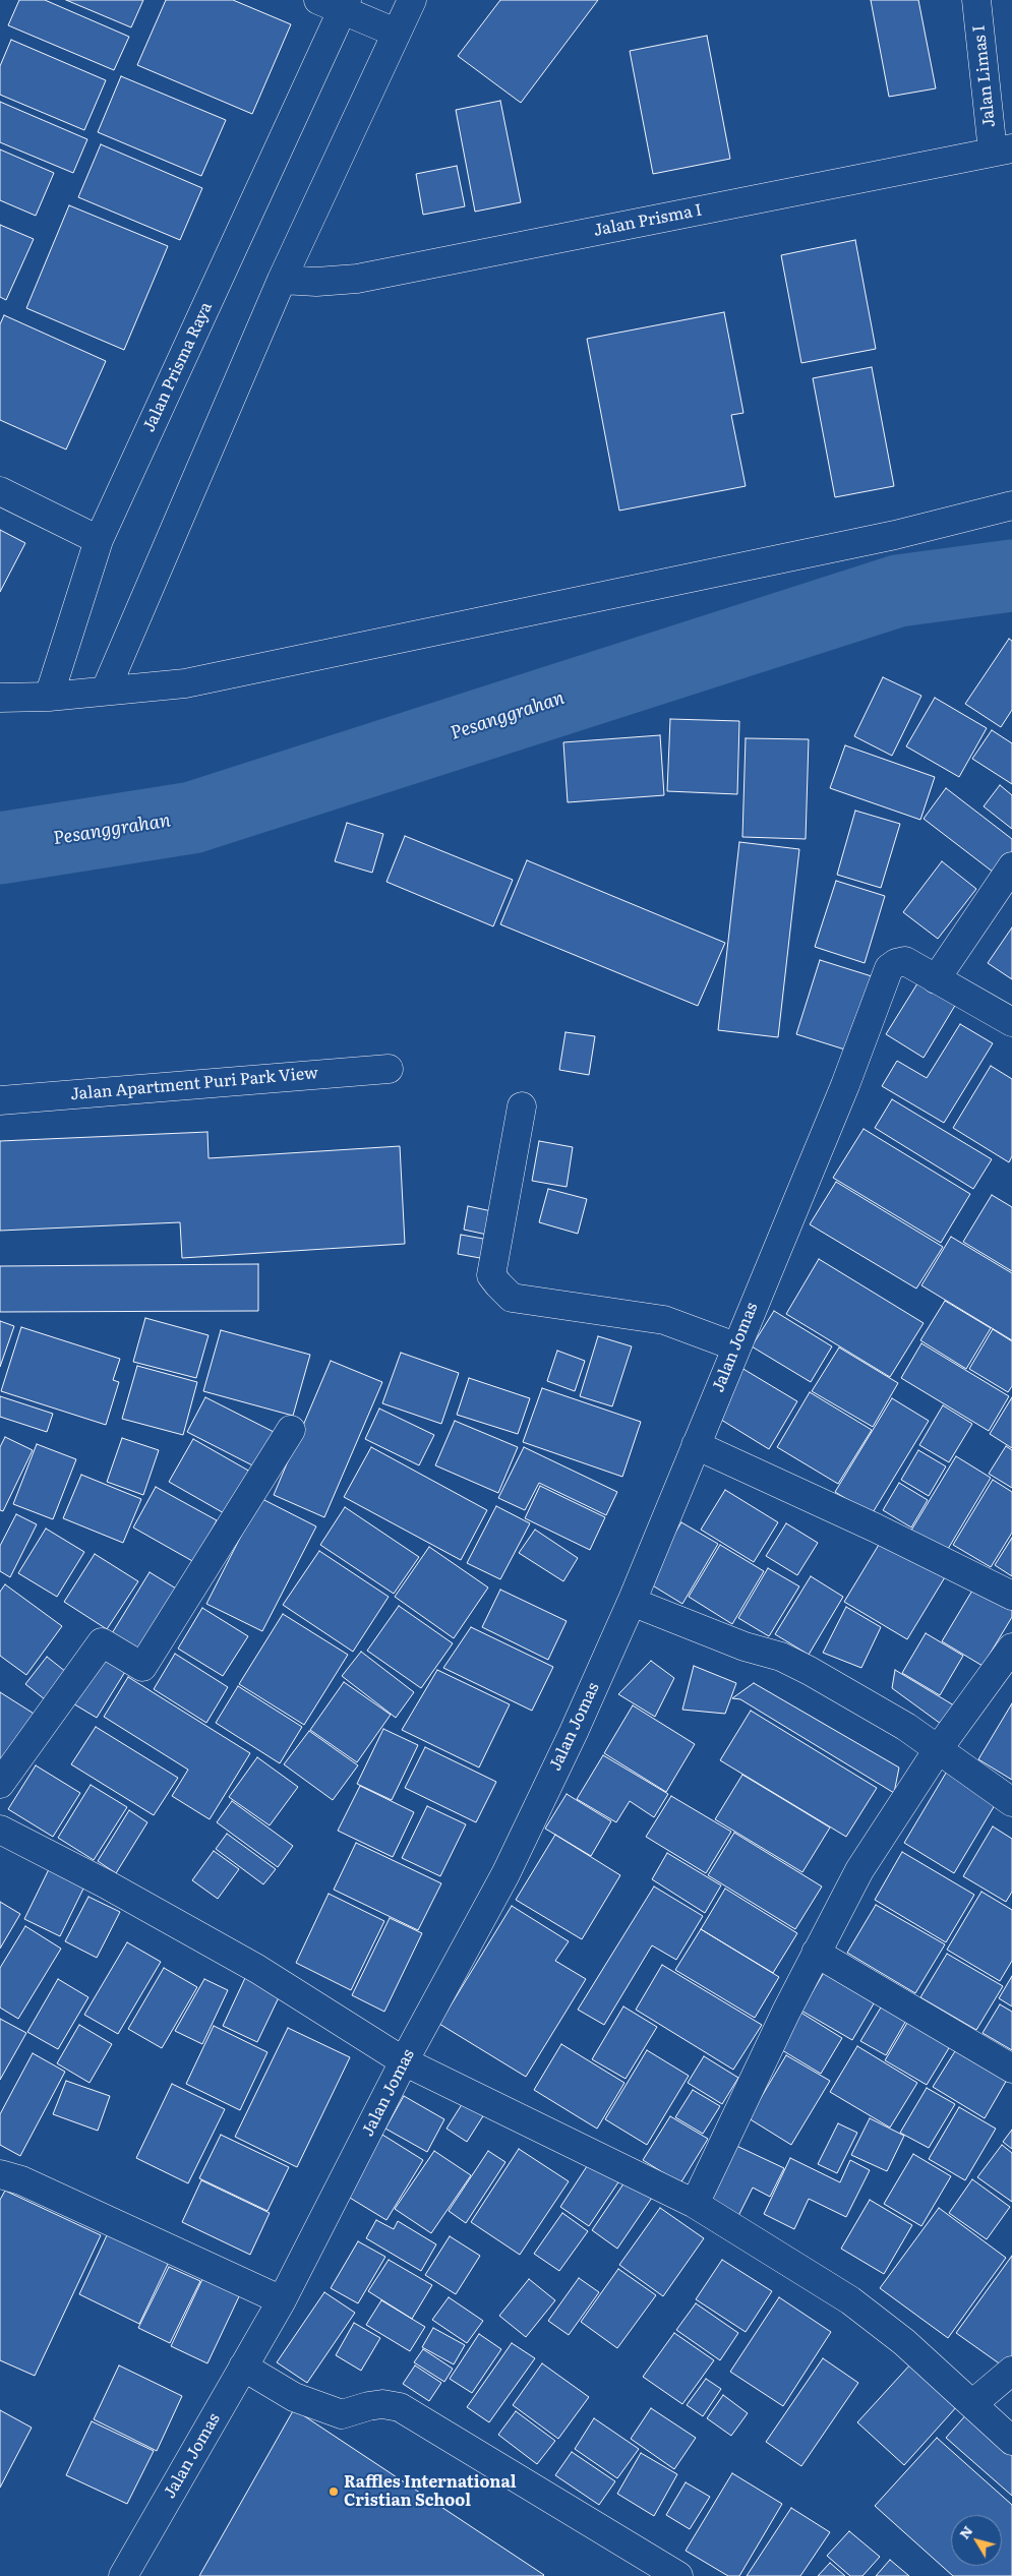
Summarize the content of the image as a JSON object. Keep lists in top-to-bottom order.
{
  "streets": {
    "street": [
      "Jalan Limas I",
      "Jalan Prisma I",
      "Jalan Prisma Raya",
      "Jalan Apartment Puri Park View",
      "Jalan Jomas"
    ]
  },
  "crossings": [
    ["Jalan Limas I", "Jalan Prisma I"]
  ],
  "water": ["Pesanggrahan"],
  "places": ["Raffles International Cristian School"],
  "north": "top left"
}
